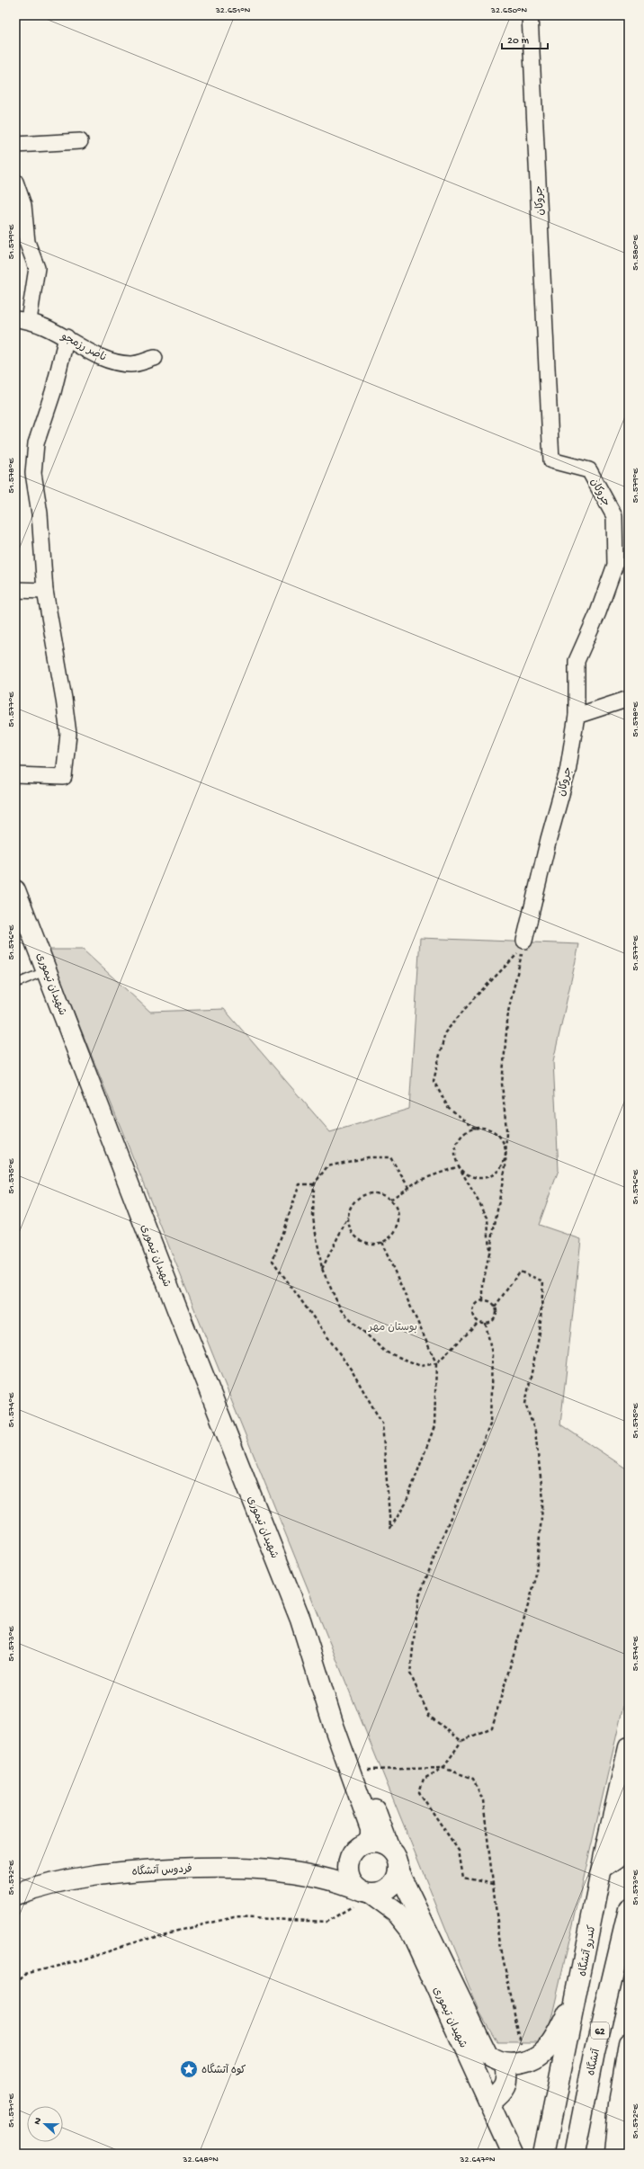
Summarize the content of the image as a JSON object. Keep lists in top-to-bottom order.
{
  "streets": {
    "main road": [
      "شهیدان تیموری",
      "فردوس آتشگاه",
      "کندرو آتشگاه",
      "62",
      "آتشگاه"
    ],
    "street": ["جروکان", "ناصر رزمجو"]
  },
  "parks": ["بوستان مهر"],
  "places": {
    "place": ["کوه آتشگاه"]
  },
  "scale_bar": "20 m",
  "north": "left",
  "coordinates": [
    "32.651°N",
    "32.650°N",
    "51.579°E",
    "51.580°E",
    "51.578°E",
    "51.577°E",
    "51.576°E",
    "51.575°E",
    "51.574°E",
    "51.573°E",
    "51.572°E",
    "51.571°E",
    "32.648°N",
    "32.647°N"
  ]
}
